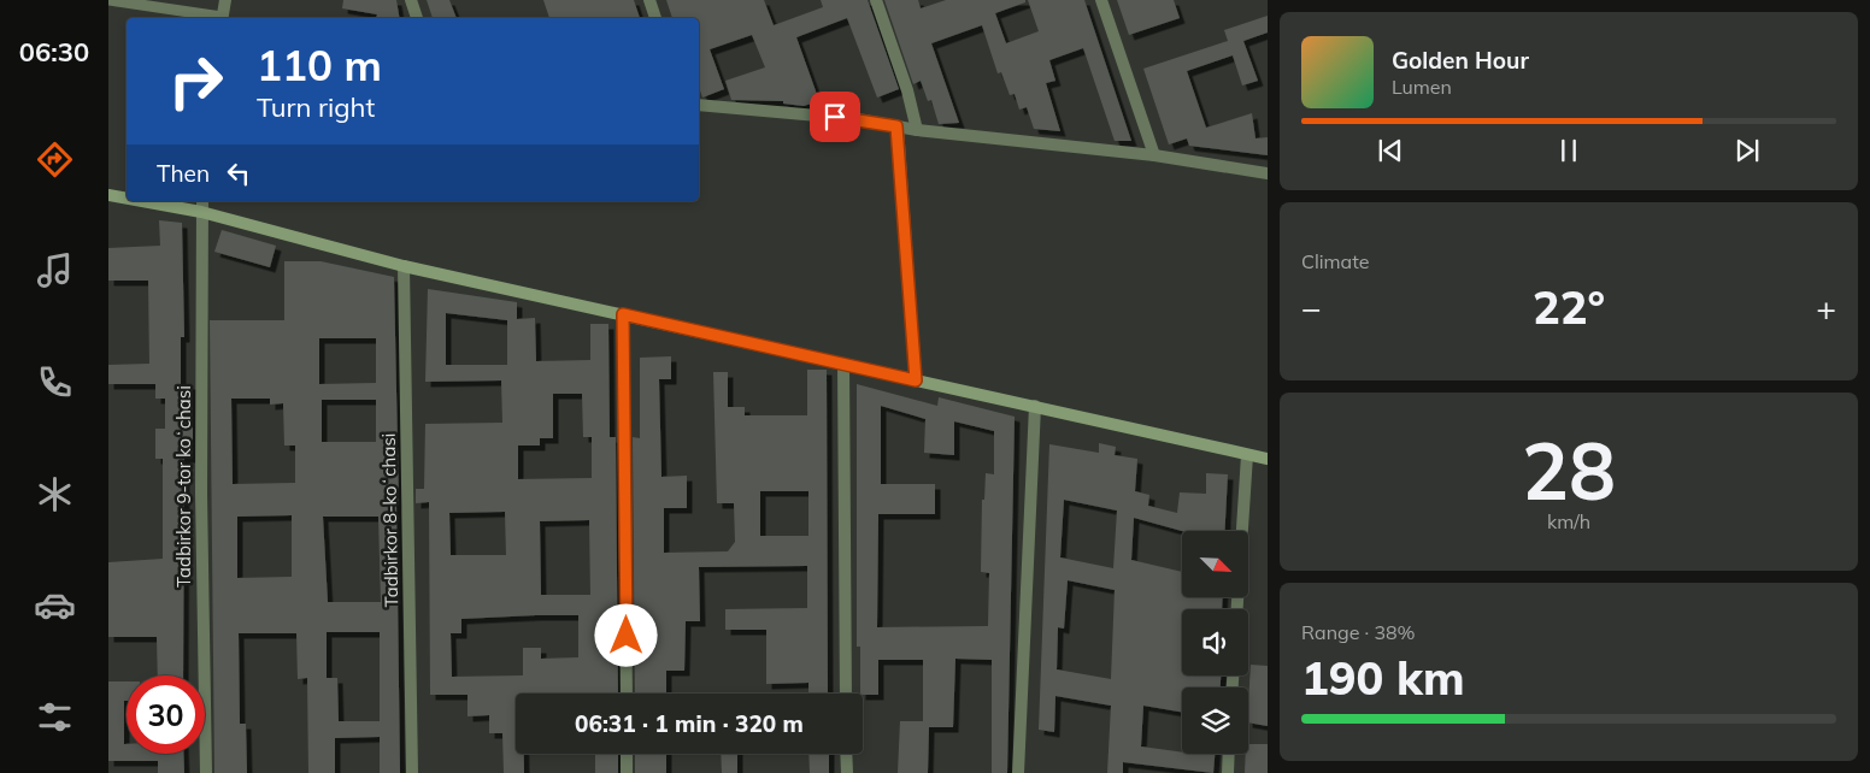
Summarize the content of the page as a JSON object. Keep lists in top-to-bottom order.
{
  "streets": {
    "street": ["Tadbirkor 9-tor koʻchasi", "Tadbirkor 8-koʻchasi"]
  },
  "north": "bottom right",
  "page": {
    "tabs": "06:30",
    "turn": ["110 m", "Turn right"],
    "song": ["Golden Hour", "Lumen"],
    "then": "Then",
    "tile": [
      "Climate",
      ["28", "km/h"],
      ["Range · 38%", "190 km"]
    ],
    "heat": ["−", "22°", "+"],
    "limit": "30",
    "trip": "06:31 · 1 min · 320 m"
  }
}
